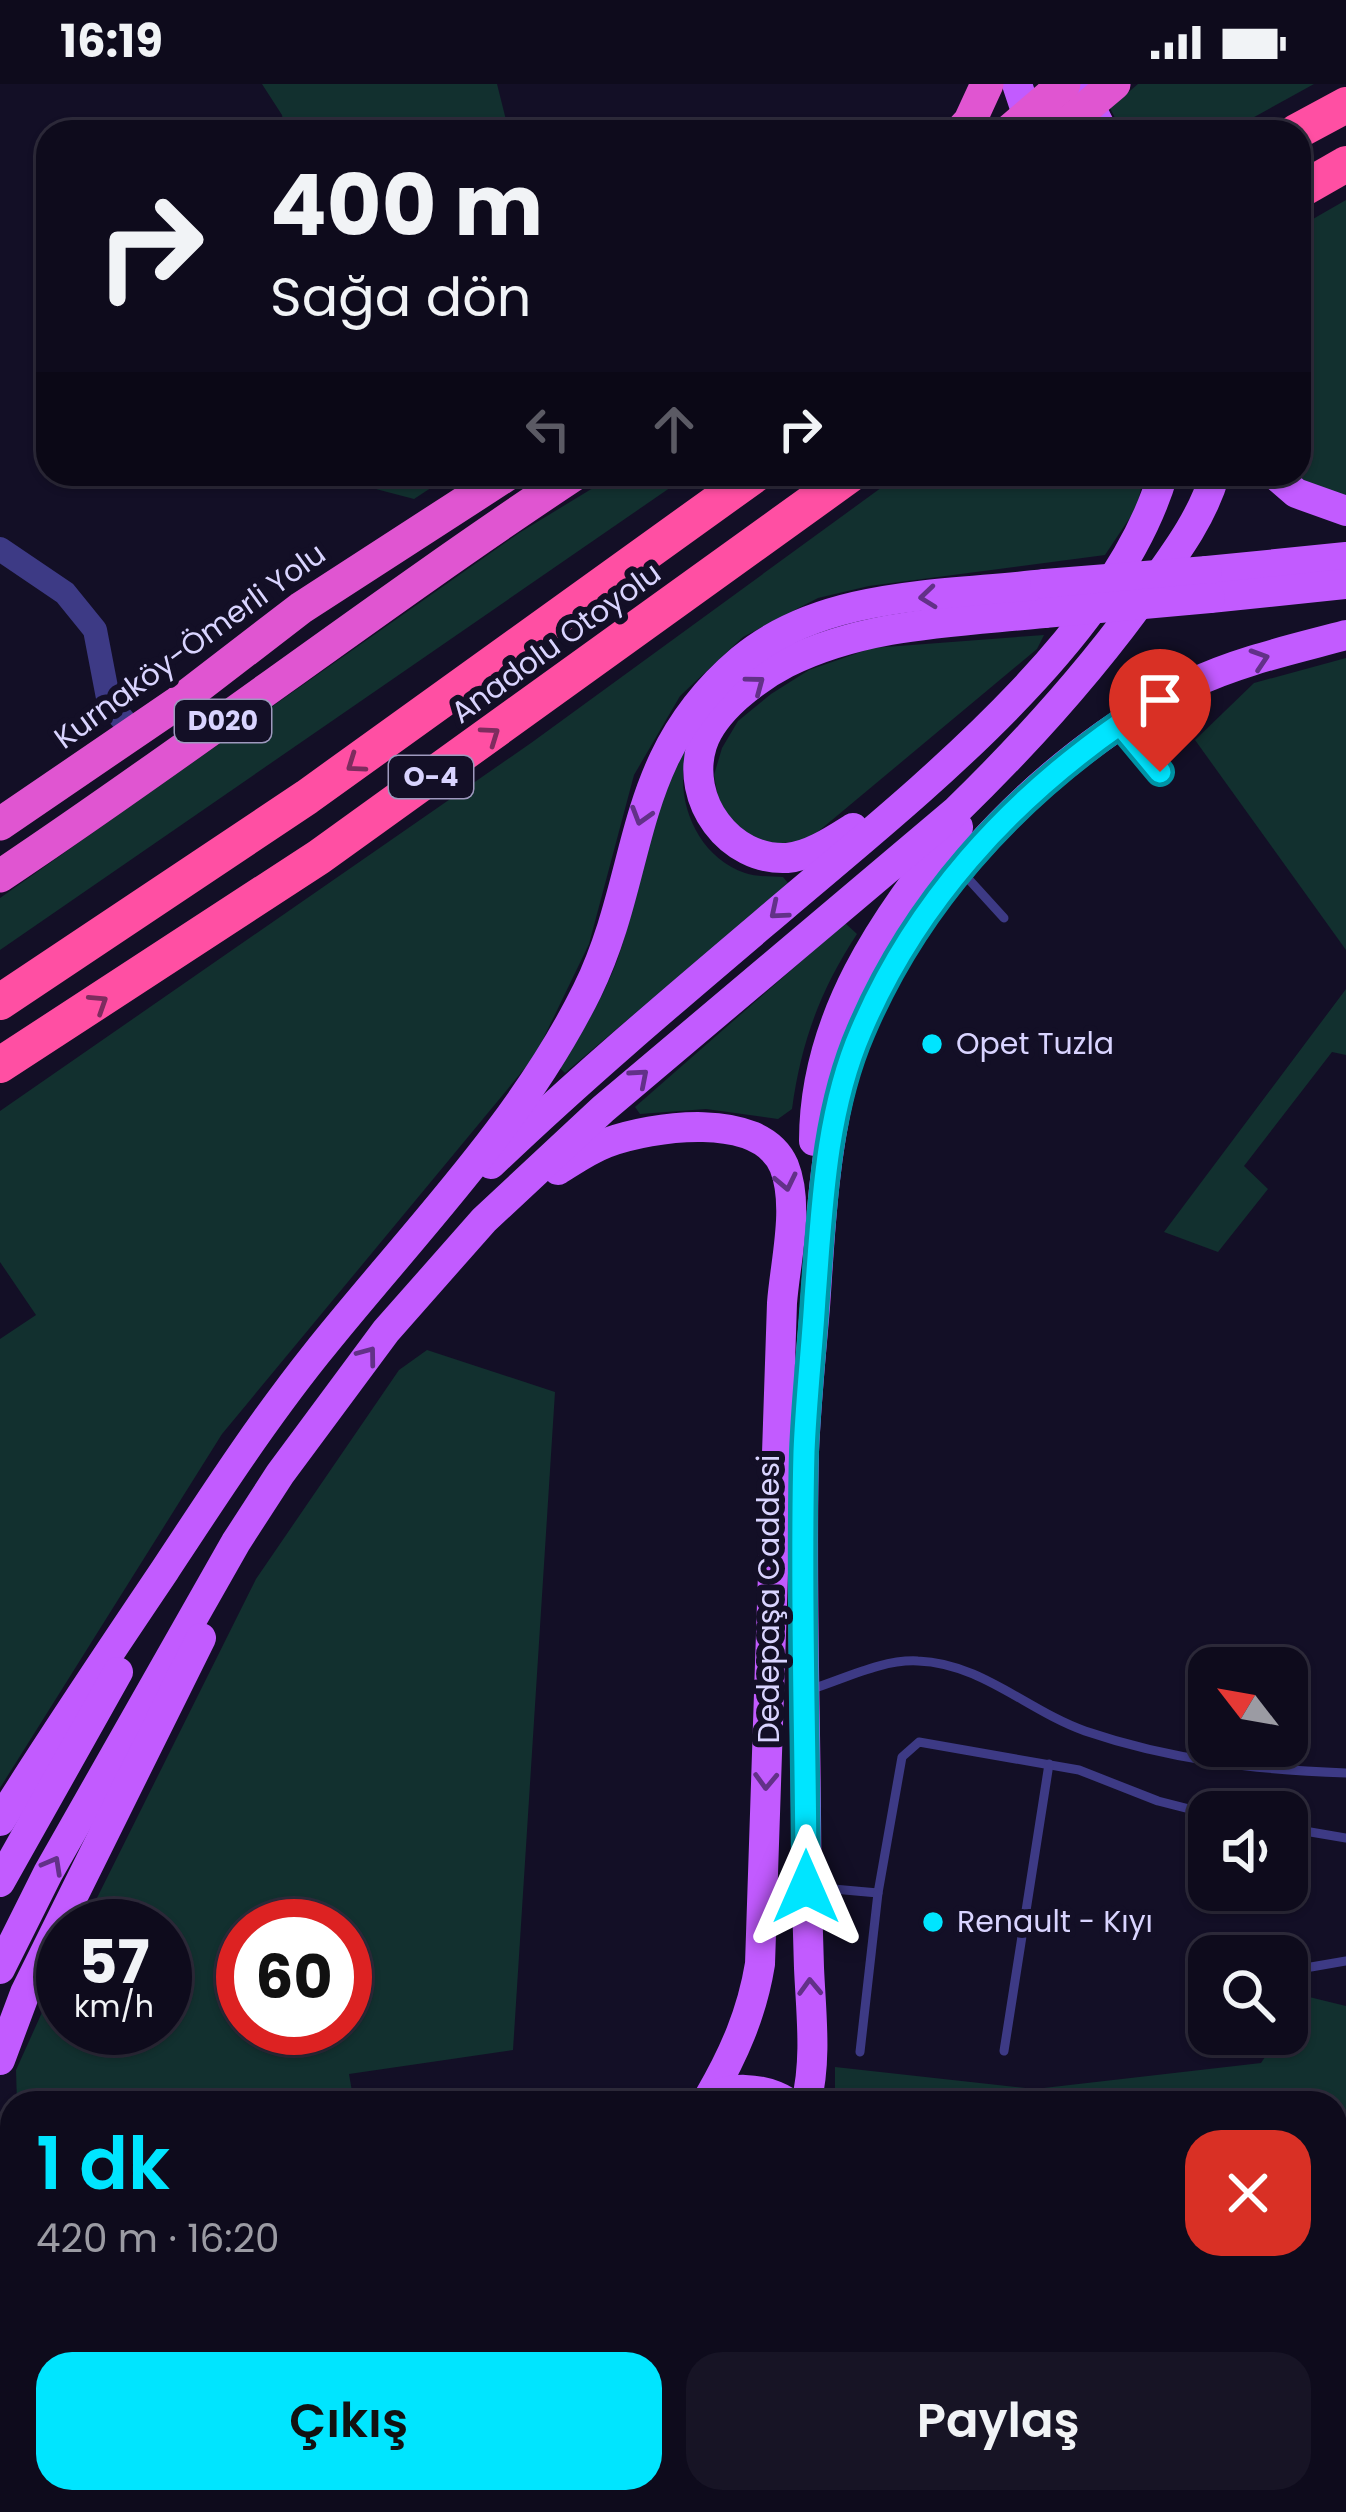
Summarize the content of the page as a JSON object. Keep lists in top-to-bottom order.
{
  "streets": {
    "highway": [
      "Anadolu Otoyolu",
      "Kurnaköy-Ömerli Yolu",
      "D020",
      "O-4"
    ],
    "main road": ["Dedepaşa Caddesi"]
  },
  "crossings": [
    ["Kurnaköy-Ömerli Yolu", "D020"]
  ],
  "places": ["Opet Tuzla", "Renault - Kıyı"],
  "north": "top left",
  "page": {
    "status": "16:19",
    "turn": ["400 m", "Sağa dön"],
    "speed": "57 km/h",
    "limit": "60",
    "heading": ["1 dk", "420 m · 16:20"],
    "buttons": ["Çıkış", "Paylaş"]
  }
}
